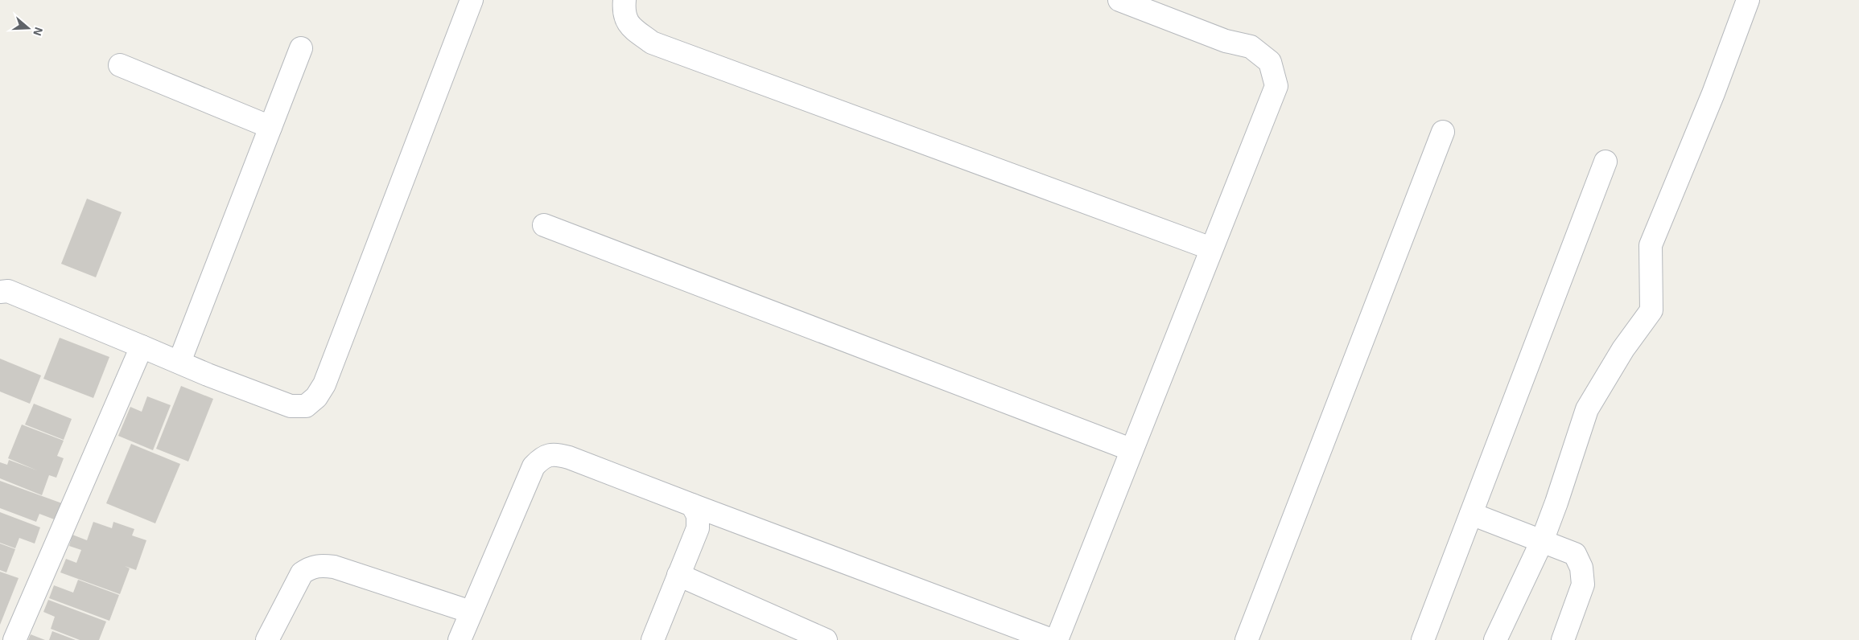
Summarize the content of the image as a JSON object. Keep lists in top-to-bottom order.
{
  "north": "right"
}
